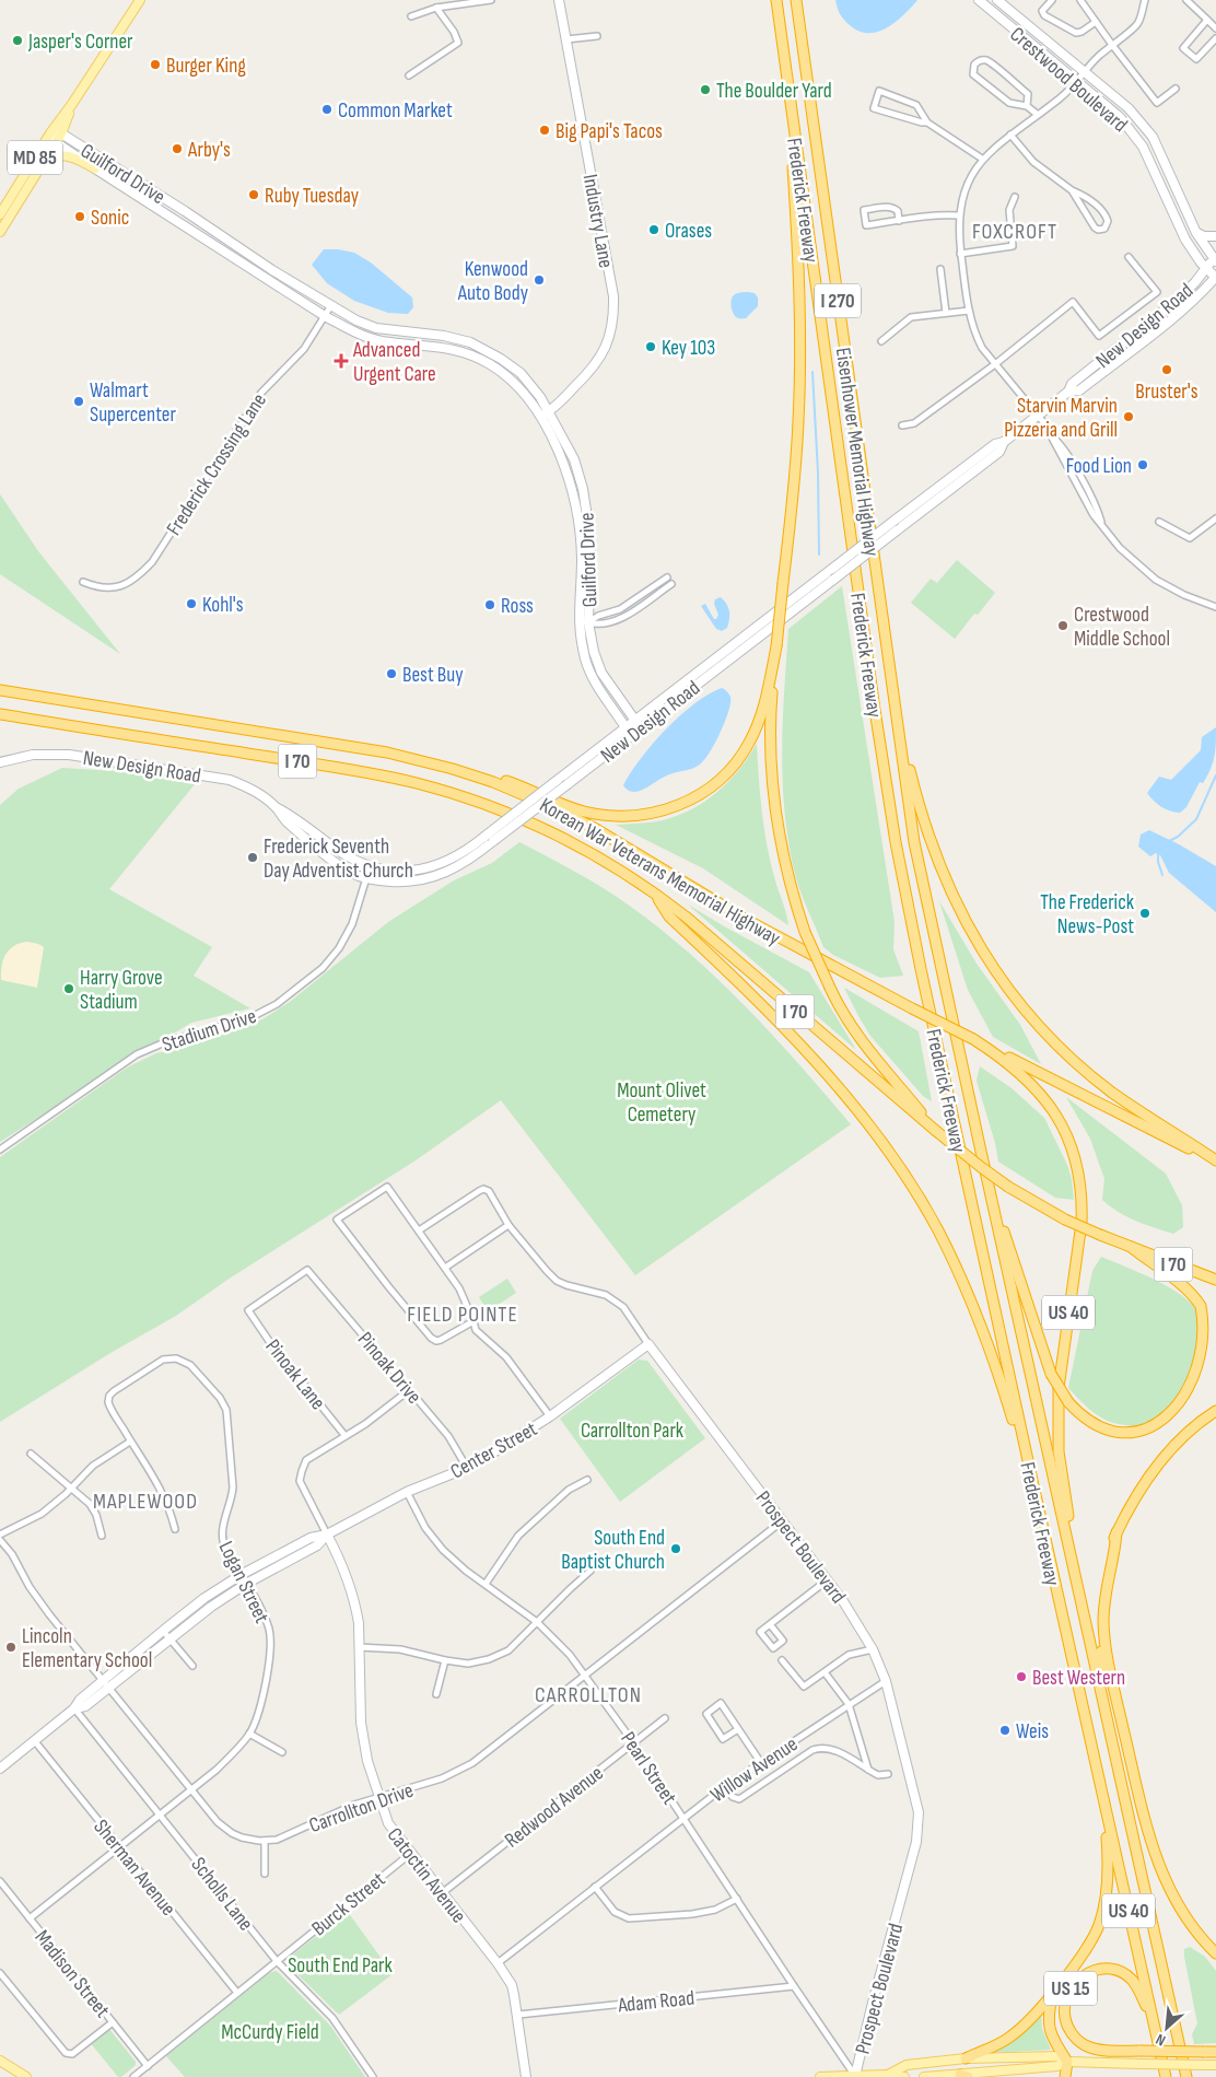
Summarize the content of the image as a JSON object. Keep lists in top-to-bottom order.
{
  "streets": {
    "highway": [
      "Frederick Freeway",
      "I 270",
      "Eisenhower Memorial Highway",
      "I 70",
      "Korean War Veterans Memorial Highway",
      "US 40",
      "US 15"
    ],
    "main road": [
      "Crestwood Boulevard",
      "MD 85",
      "Guilford Drive",
      "Industry Lane",
      "New Design Road",
      "Center Street",
      "Prospect Boulevard",
      "Catoctin Avenue"
    ],
    "street": [
      "Frederick Crossing Lane",
      "Stadium Drive",
      "Pinoak Drive",
      "Pinoak Lane",
      "Logan Street",
      "Pearl Street",
      "Willow Avenue",
      "Redwood Avenue",
      "Carrollton Drive",
      "Sherman Avenue",
      "Scholls Lane",
      "Burck Street",
      "Madison Street",
      "Adam Road"
    ]
  },
  "crossings": [
    ["Crestwood Boulevard", "New Design Road"],
    ["MD 85", "Guilford Drive"],
    ["Guilford Drive", "Industry Lane"],
    ["Guilford Drive", "New Design Road"],
    ["Guilford Drive", "Frederick Crossing Lane"],
    ["Frederick Freeway", "Eisenhower Memorial Highway"],
    ["Frederick Freeway", "US 40"],
    ["Frederick Freeway", "US 15"],
    ["New Design Road", "Stadium Drive"],
    ["I 70", "Korean War Veterans Memorial Highway"],
    ["Korean War Veterans Memorial Highway", "US 40"],
    ["Pinoak Drive", "Pinoak Lane"],
    ["Pinoak Drive", "Center Street"],
    ["Center Street", "Prospect Boulevard"],
    ["Center Street", "Logan Street"],
    ["Center Street", "Pearl Street"],
    ["Center Street", "Carrollton Drive"],
    ["Center Street", "Sherman Avenue"],
    ["Center Street", "Catoctin Avenue"],
    ["Center Street", "Scholls Lane"],
    ["Prospect Boulevard", "Pearl Street"],
    ["Prospect Boulevard", "Willow Avenue"],
    ["Prospect Boulevard", "Carrollton Drive"],
    ["Logan Street", "Carrollton Drive"],
    ["Logan Street", "Sherman Avenue"],
    ["Logan Street", "Scholls Lane"],
    ["Logan Street", "Madison Street"],
    ["Pearl Street", "Willow Avenue"],
    ["Pearl Street", "Redwood Avenue"],
    ["Pearl Street", "Carrollton Drive"],
    ["Pearl Street", "Adam Road"],
    ["Willow Avenue", "Catoctin Avenue"],
    ["Redwood Avenue", "Catoctin Avenue"],
    ["Carrollton Drive", "Catoctin Avenue"],
    ["Sherman Avenue", "Burck Street"],
    ["Catoctin Avenue", "Burck Street"],
    ["Catoctin Avenue", "Adam Road"],
    ["Scholls Lane", "Burck Street"],
    ["Burck Street", "Madison Street"]
  ],
  "districts": [
    "FOXCROFT",
    "FIELD POINTE",
    "MAPLEWOOD",
    "CARROLLTON"
  ],
  "parks": [
    "Mount Olivet Cemetery",
    "Carrollton Park",
    "South End Park",
    "McCurdy Field"
  ],
  "places": {
    "other": [
      "Jasper's Corner",
      "Burger King",
      "The Boulder Yard",
      "Common Market",
      "Big Papi's Tacos",
      "Arby's",
      "Ruby Tuesday",
      "Sonic",
      "Orases",
      "Kenwood Auto Body",
      "Key 103",
      "Bruster's",
      "Walmart Supercenter",
      "Starvin Marvin Pizzeria and Grill",
      "Food Lion",
      "Kohl's",
      "Ross",
      "Crestwood Middle School",
      "Best Buy",
      "Frederick Seventh Day Adventist Church",
      "The Frederick News-Post",
      "Harry Grove Stadium",
      "South End Baptist Church",
      "Lincoln Elementary School",
      "Best Western",
      "Weis"
    ],
    "health": ["Advanced Urgent Care"]
  },
  "north": "bottom left"
}
